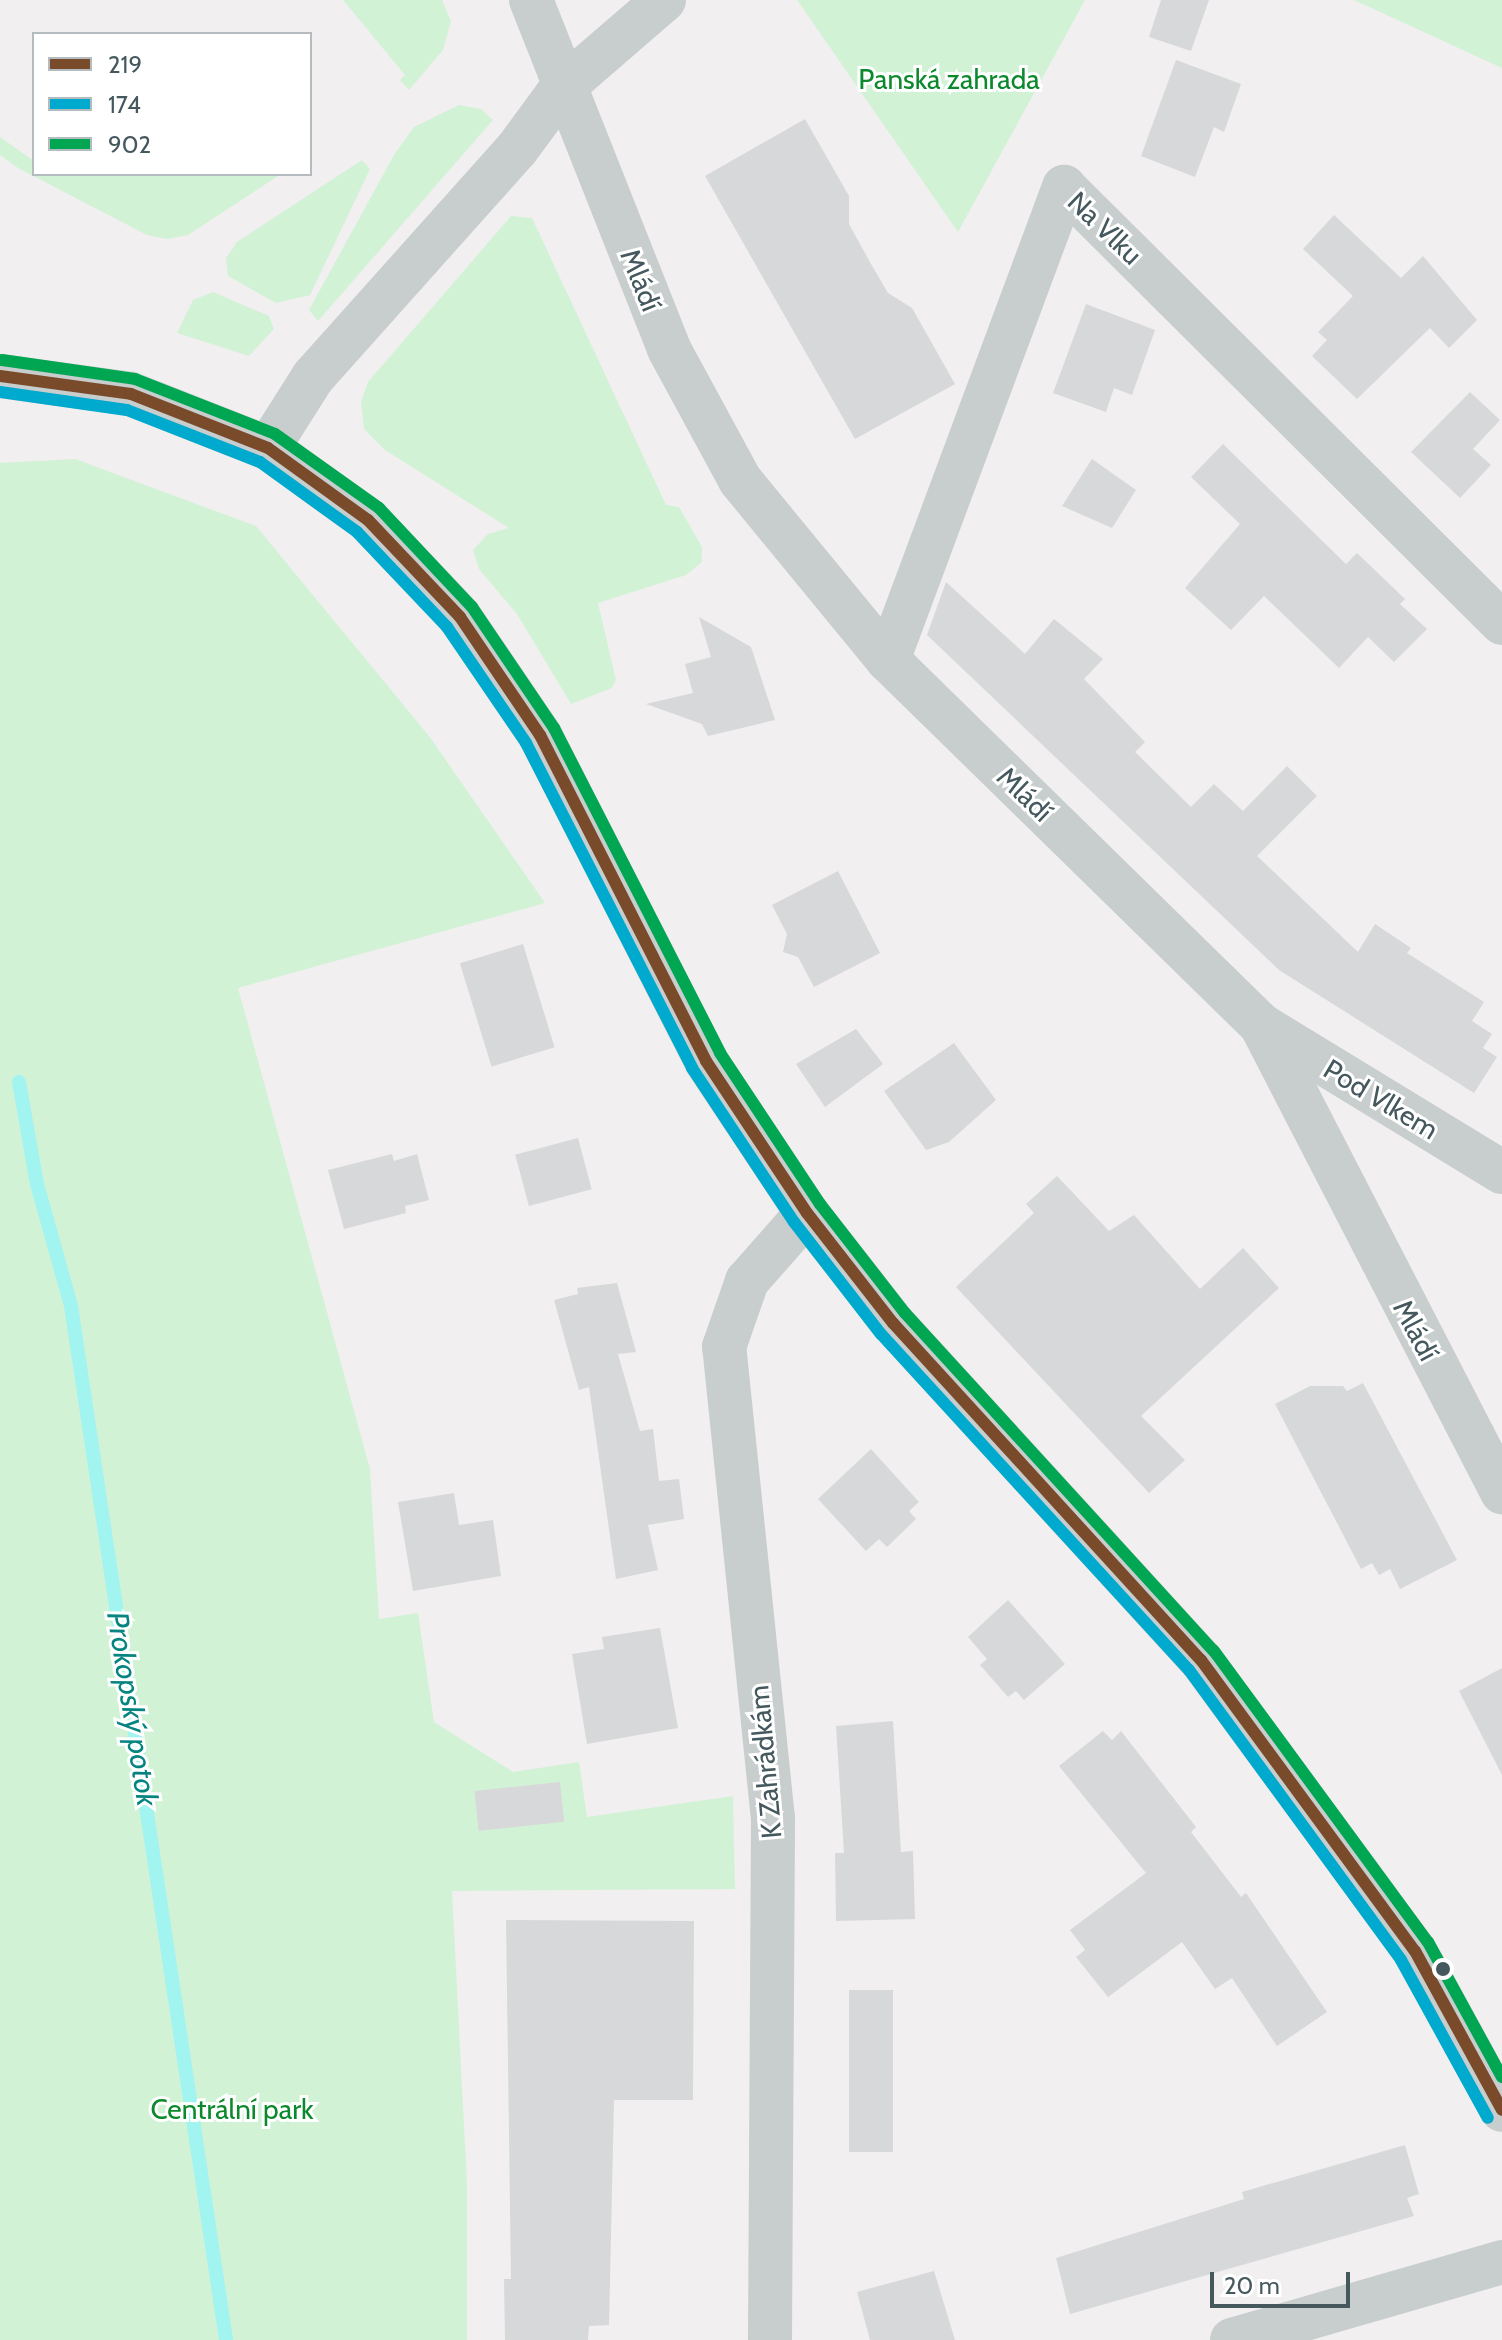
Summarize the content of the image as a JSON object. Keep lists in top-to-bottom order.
{
  "streets": {
    "street": [
      "Na Vlku",
      "Mládí",
      "Pod Vlkem",
      "K Zahrádkám"
    ]
  },
  "crossings": [
    ["Na Vlku", "Mládí"],
    ["Mládí", "Pod Vlkem"]
  ],
  "water": ["Prokopský potok"],
  "parks": ["Panská zahrada", "Centrální park"],
  "lines": ["transit line 902", "transit line 219", "transit line 174"],
  "legend": ["219", "174", "902"],
  "scale_bar": "20 m"
}
